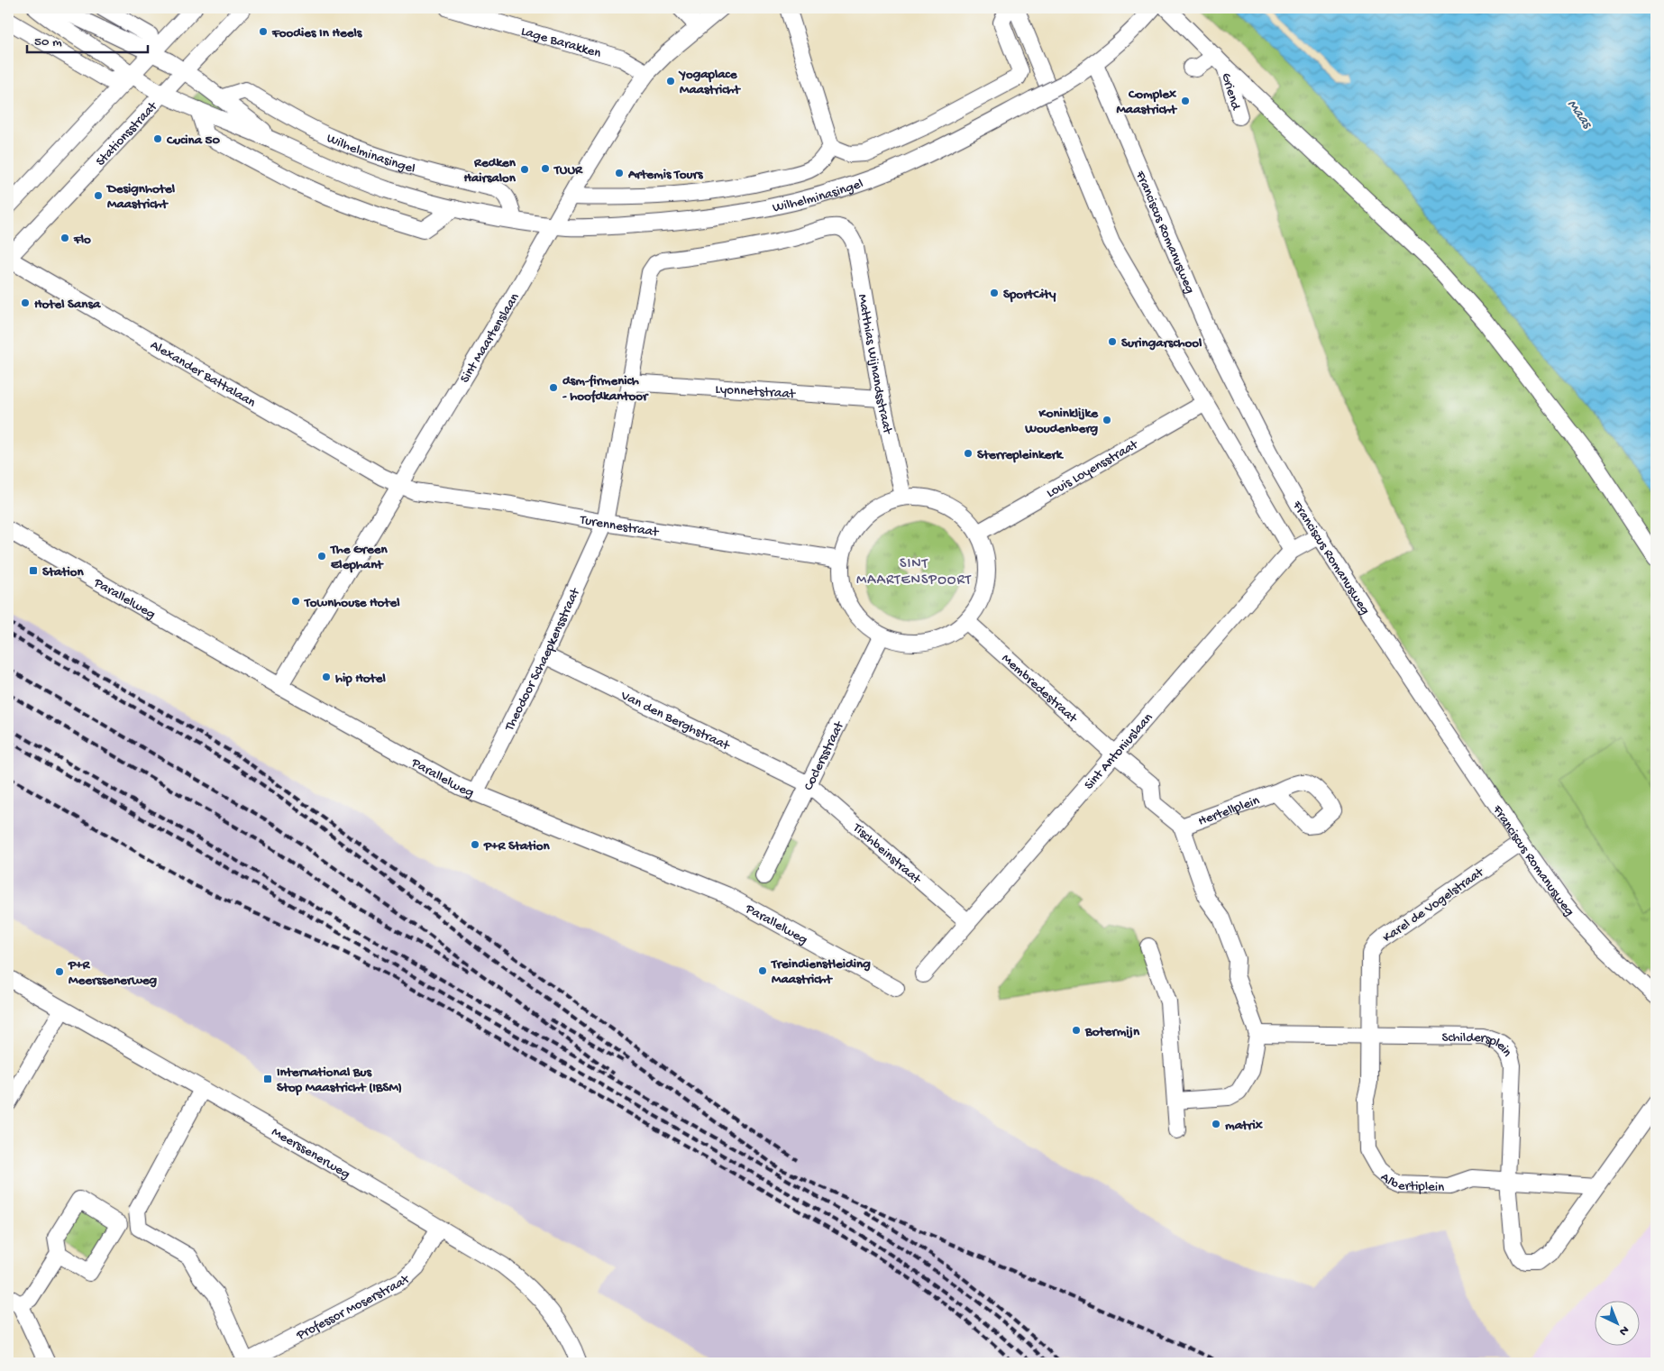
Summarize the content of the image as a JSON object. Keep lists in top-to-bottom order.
{
  "streets": {
    "street": [
      "Lage Barakken",
      "Griend",
      "Stationsstraat",
      "Wilhelminasingel",
      "Franciscus Romanusweg",
      "Sint Maartenslaan",
      "Matthias Wijnandsstraat",
      "Alexander Battalaan",
      "Lyonnetstraat",
      "Louis Loyensstraat",
      "Turennestraat",
      "Parallelweg",
      "Theodoor Schaepkensstraat",
      "Membredestraat",
      "Van den Berghstraat",
      "Sint Antoniuslaan",
      "Coclersstraat",
      "Hertellplein",
      "Tischbeinstraat",
      "Karel de Vogelstraat",
      "Schildersplein",
      "Meerssenerweg",
      "Albertiplein",
      "Professor Moserstraat"
    ]
  },
  "crossings": [
    ["Lage Barakken", "Sint Maartenslaan"],
    ["Stationsstraat", "Wilhelminasingel"],
    ["Stationsstraat", "Alexander Battalaan"],
    ["Wilhelminasingel", "Franciscus Romanusweg"],
    ["Wilhelminasingel", "Sint Maartenslaan"],
    ["Franciscus Romanusweg", "Sint Antoniuslaan"],
    ["Franciscus Romanusweg", "Karel de Vogelstraat"],
    ["Sint Maartenslaan", "Alexander Battalaan"],
    ["Sint Maartenslaan", "Turennestraat"],
    ["Sint Maartenslaan", "Parallelweg"],
    ["Matthias Wijnandsstraat", "Lyonnetstraat"],
    ["Matthias Wijnandsstraat", "Louis Loyensstraat"],
    ["Matthias Wijnandsstraat", "Turennestraat"],
    ["Matthias Wijnandsstraat", "Theodoor Schaepkensstraat"],
    ["Matthias Wijnandsstraat", "Membredestraat"],
    ["Matthias Wijnandsstraat", "Coclersstraat"],
    ["Alexander Battalaan", "Turennestraat"],
    ["Lyonnetstraat", "Theodoor Schaepkensstraat"],
    ["Louis Loyensstraat", "Turennestraat"],
    ["Louis Loyensstraat", "Membredestraat"],
    ["Louis Loyensstraat", "Coclersstraat"],
    ["Turennestraat", "Theodoor Schaepkensstraat"],
    ["Turennestraat", "Membredestraat"],
    ["Turennestraat", "Coclersstraat"],
    ["Parallelweg", "Theodoor Schaepkensstraat"],
    ["Theodoor Schaepkensstraat", "Van den Berghstraat"],
    ["Membredestraat", "Sint Antoniuslaan"],
    ["Membredestraat", "Coclersstraat"],
    ["Membredestraat", "Hertellplein"],
    ["Van den Berghstraat", "Coclersstraat"],
    ["Van den Berghstraat", "Tischbeinstraat"],
    ["Sint Antoniuslaan", "Tischbeinstraat"],
    ["Coclersstraat", "Tischbeinstraat"],
    ["Karel de Vogelstraat", "Schildersplein"],
    ["Karel de Vogelstraat", "Albertiplein"],
    ["Schildersplein", "Albertiplein"],
    ["Meerssenerweg", "Professor Moserstraat"]
  ],
  "districts": ["SINT MAARTENSPOORT"],
  "water": ["Maas"],
  "places": {
    "other": [
      "Foodies In Heels",
      "Yogaplace Maastricht",
      "Complex Maastricht",
      "Cucina 50",
      "TUUR",
      "Redken Hairsalon",
      "Artemis Tours",
      "Designhotel Maastricht",
      "Flo",
      "SportCity",
      "Hotel Sansa",
      "Suringarschool",
      "dsm-firmenich - hoofdkantoor",
      "Koninklijke Woudenberg",
      "Sterrepleinkerk",
      "The Green Elephant",
      "Townhouse Hotel",
      "hip Hotel",
      "P+R Station",
      "Treindienstleiding Maastricht",
      "P+R Meerssenerweg",
      "Botermijn",
      "matrix"
    ],
    "transit": ["Station", "International Bus Stop Maastricht (IBSM)"]
  },
  "scale_bar": "50 m",
  "north": "bottom right"
}
